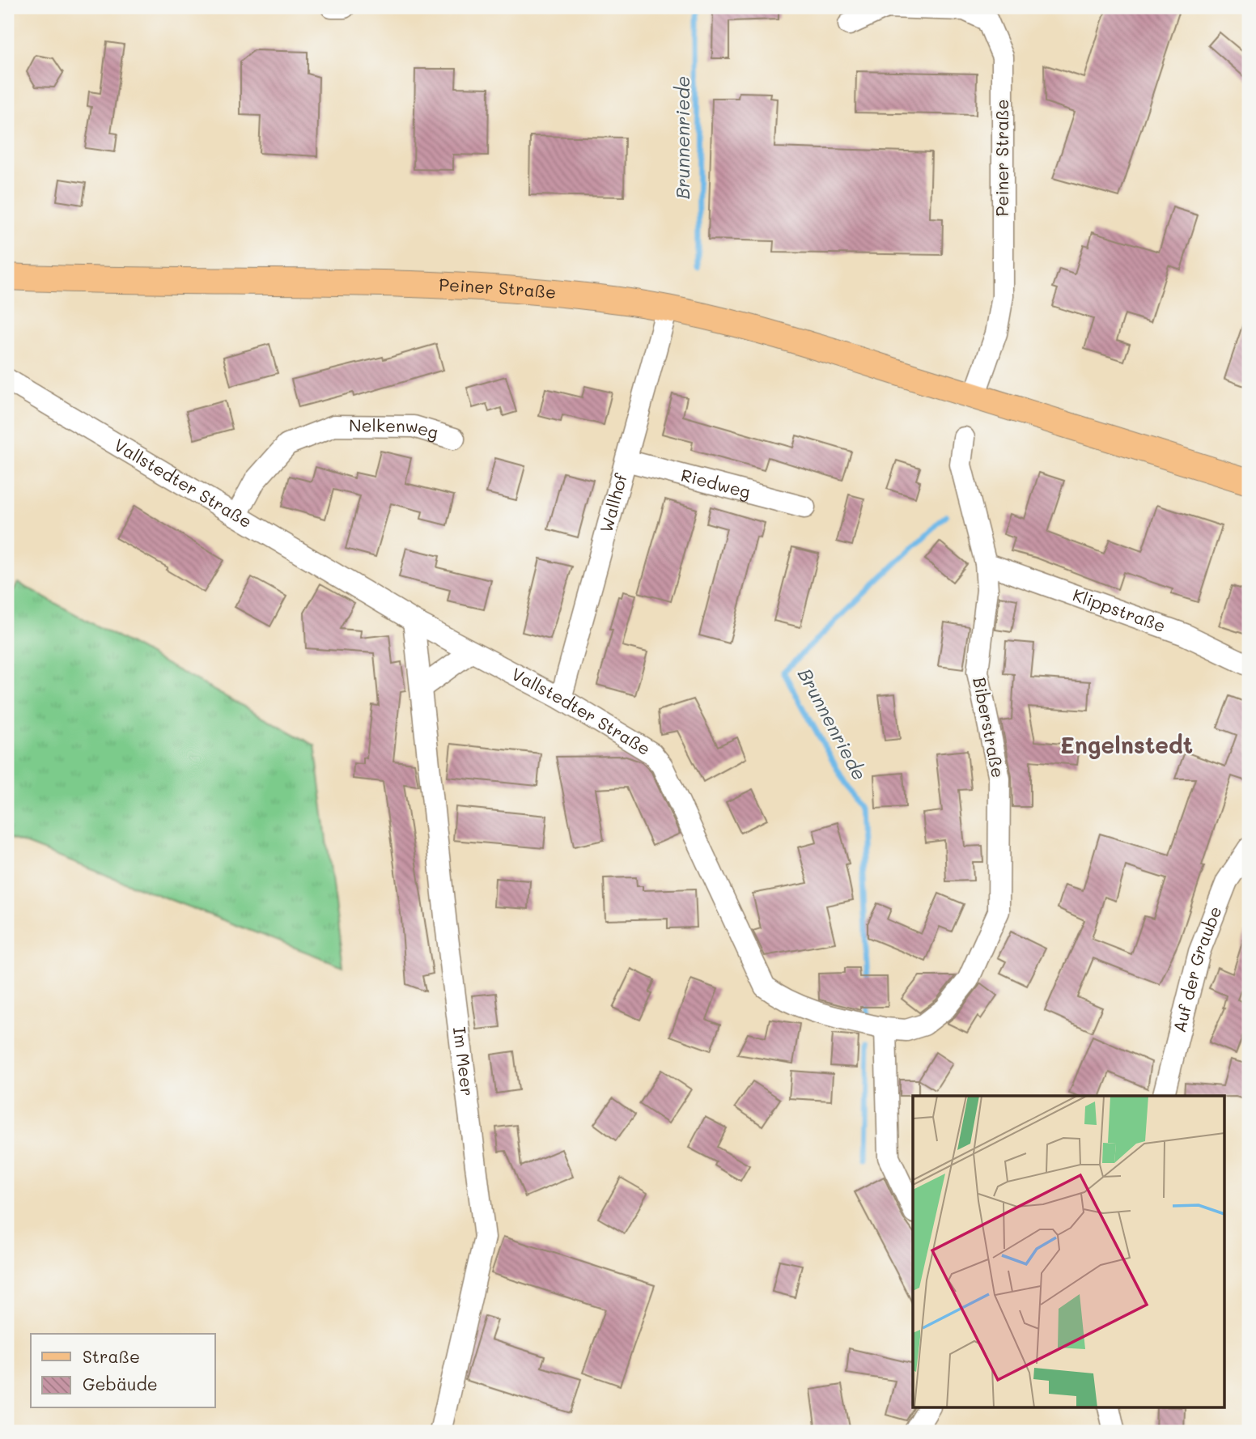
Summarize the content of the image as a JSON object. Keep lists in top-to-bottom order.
{
  "streets": {
    "main road": ["Peiner Straße"],
    "street": [
      "Nelkenweg",
      "Vallstedter Straße",
      "Riedweg",
      "Wallhof",
      "Klippstraße",
      "Biberstraße",
      "Auf der Graube",
      "Im Meer"
    ]
  },
  "crossings": [
    ["Peiner Straße", "Wallhof"],
    ["Nelkenweg", "Vallstedter Straße"],
    ["Vallstedter Straße", "Wallhof"],
    ["Vallstedter Straße", "Biberstraße"],
    ["Vallstedter Straße", "Im Meer"],
    ["Riedweg", "Wallhof"],
    ["Klippstraße", "Biberstraße"]
  ],
  "districts": ["Engelnstedt"],
  "water": ["Brunnenriede"],
  "legend": ["Straße", "Gebäude"]
}
